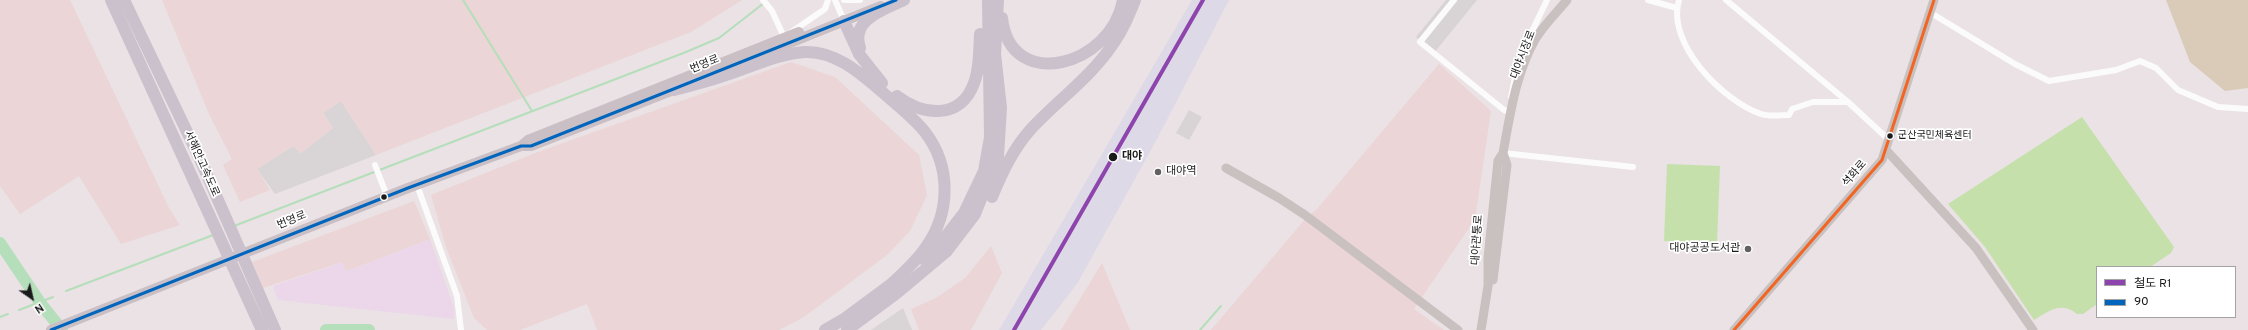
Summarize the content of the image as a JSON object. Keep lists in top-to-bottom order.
{
  "streets": {
    "highway": ["서해안고속도로"],
    "main road": ["번영로"],
    "street": ["대야시장로", "석화로", "대야관통로"]
  },
  "crossings": [
    ["대야시장로", "대야관통로"]
  ],
  "places": [
    "군산국민체육센터",
    "대야",
    "대야역",
    "대야공공도서관"
  ],
  "lines": ["rail line R1", "transit line 90"],
  "legend": ["철도 R1", "90"],
  "north": "bottom right"
}
